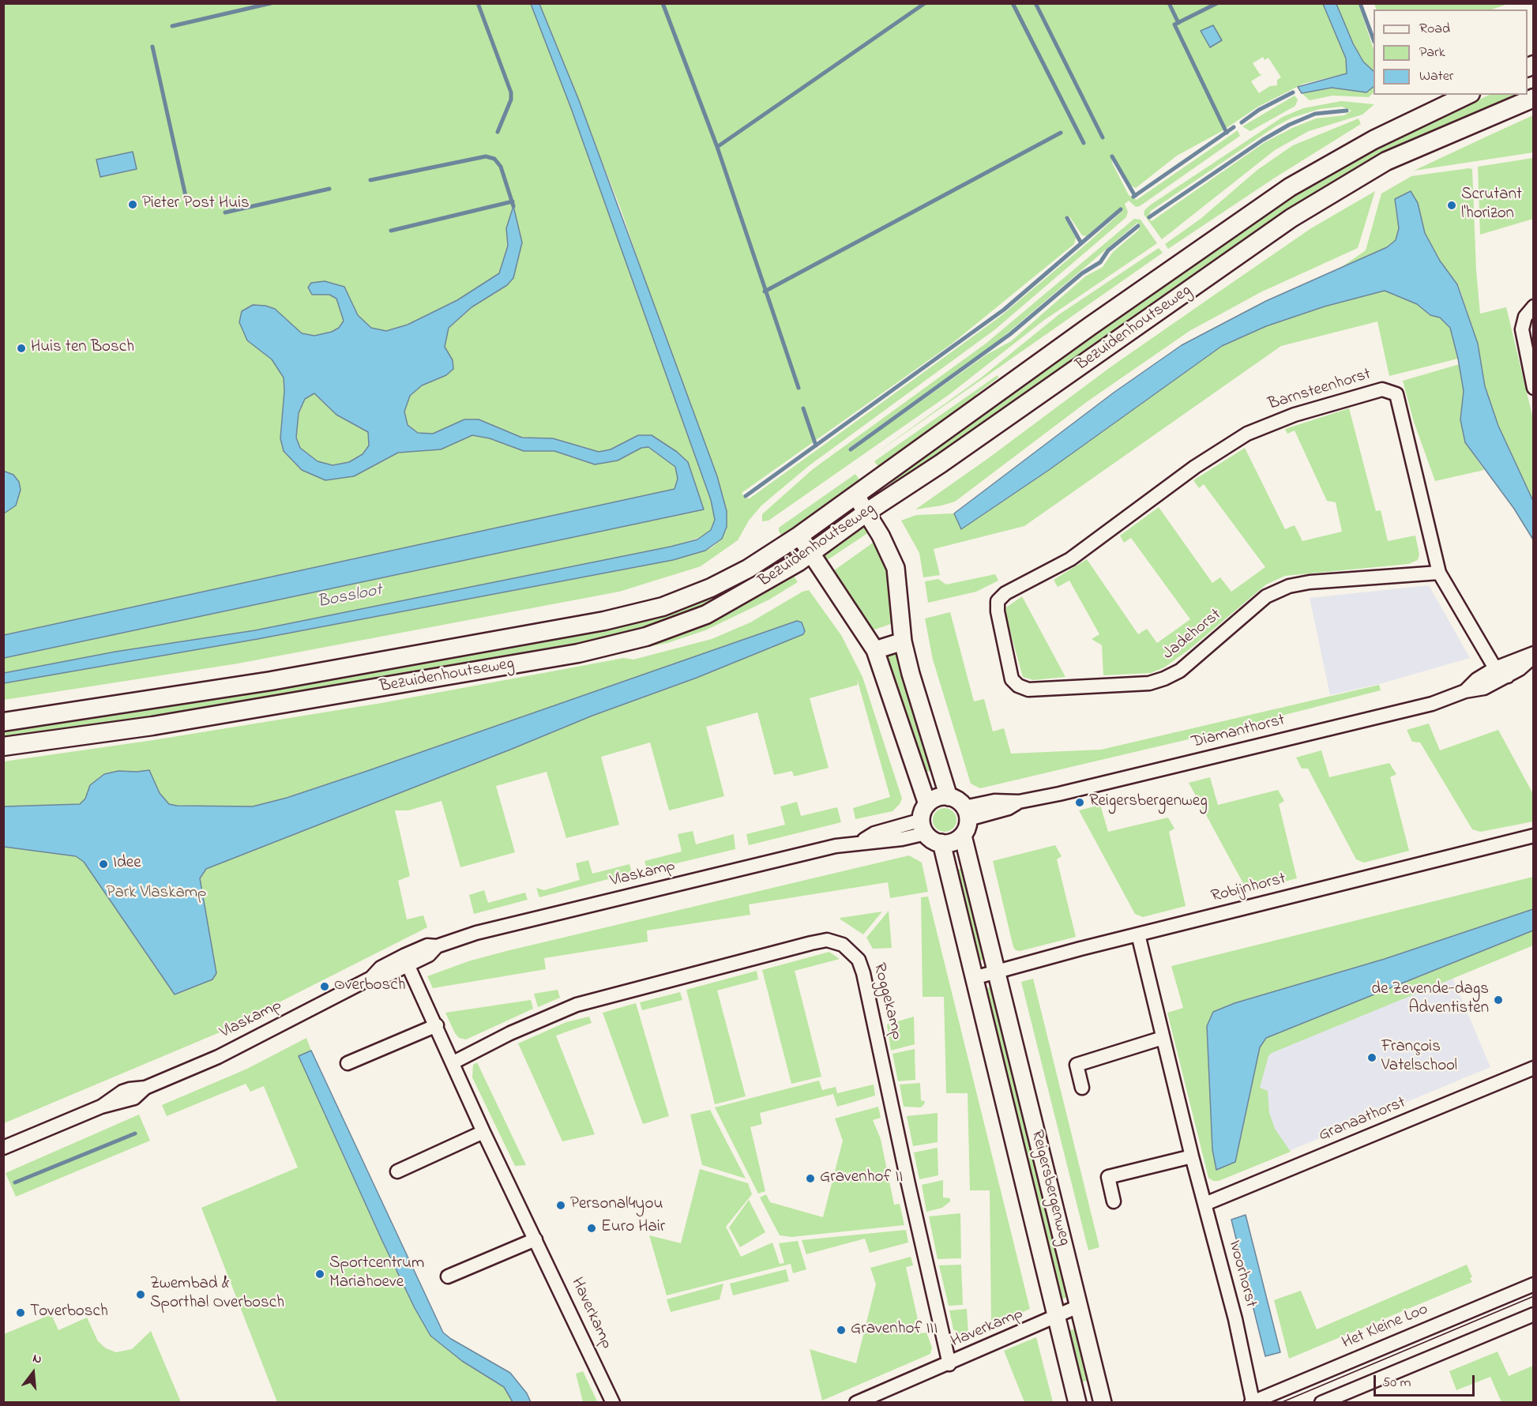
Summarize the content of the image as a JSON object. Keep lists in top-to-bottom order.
{
  "streets": {
    "main road": ["Bezuidenhoutseweg"],
    "street": [
      "Barnsteenhorst",
      "Jadehorst",
      "Diamanthorst",
      "Vlaskamp",
      "Robijnhorst",
      "Roggekamp",
      "Granaathorst",
      "Reigersbergenweg",
      "Ivoorhorst",
      "Haverkamp",
      "Het Kleine Loo"
    ]
  },
  "crossings": [
    ["Barnsteenhorst", "Jadehorst"],
    ["Barnsteenhorst", "Diamanthorst"],
    ["Diamanthorst", "Vlaskamp"],
    ["Diamanthorst", "Reigersbergenweg"],
    ["Vlaskamp", "Reigersbergenweg"],
    ["Vlaskamp", "Haverkamp"],
    ["Robijnhorst", "Reigersbergenweg"],
    ["Robijnhorst", "Ivoorhorst"],
    ["Roggekamp", "Haverkamp"],
    ["Granaathorst", "Ivoorhorst"],
    ["Reigersbergenweg", "Haverkamp"],
    ["Ivoorhorst", "Het Kleine Loo"]
  ],
  "water": ["Bossloot"],
  "parks": ["Park Vlaskamp"],
  "places": [
    "Pieter Post Huis",
    "Scrutant l'horizon",
    "Huis ten Bosch",
    "Reigersbergenweg",
    "Idee",
    "Overbosch",
    "de Zevende-dags Adventisten",
    "François Vatelschool",
    "Gravenhof II",
    "Personal4you",
    "Euro Hair",
    "Sportcentrum Mariahoeve",
    "Zwembad & Sporthal Overbosch",
    "Toverbosch",
    "Gravenhof III"
  ],
  "legend": ["Road", "Park", "Water"],
  "scale_bar": "50 m",
  "north": "top"
}
